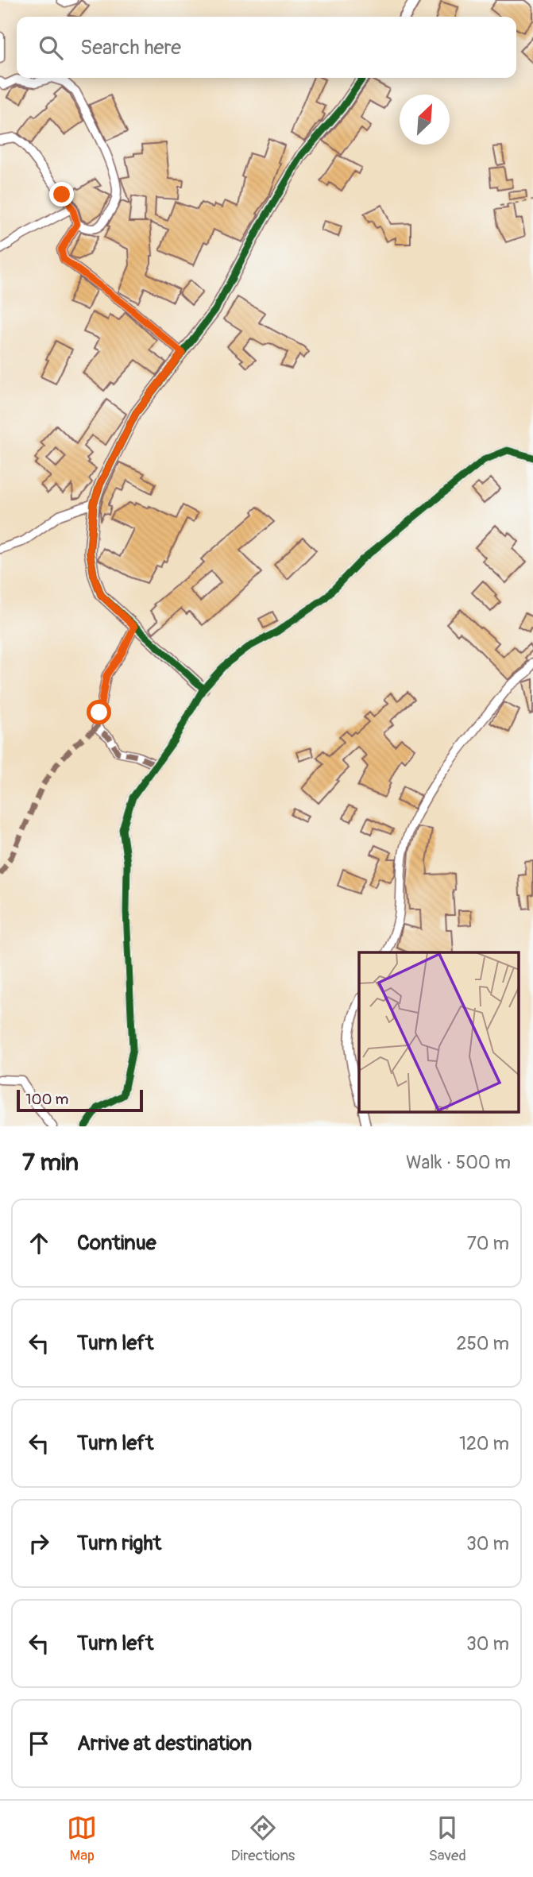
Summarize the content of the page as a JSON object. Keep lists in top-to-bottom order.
{
  "scale_bar": "100 m",
  "north": "top right",
  "page": {
    "search": "Search here",
    "scale": "100 m",
    "heading": ["7 min", "Walk · 500 m"],
    "list": [
      ["Continue", "70 m"],
      ["Turn left", "250 m"],
      ["Turn left", "120 m"],
      ["Turn right", "30 m"],
      ["Turn left", "30 m"],
      "Arrive at destination"
    ],
    "nav": ["Map", "Directions", "Saved"]
  }
}
